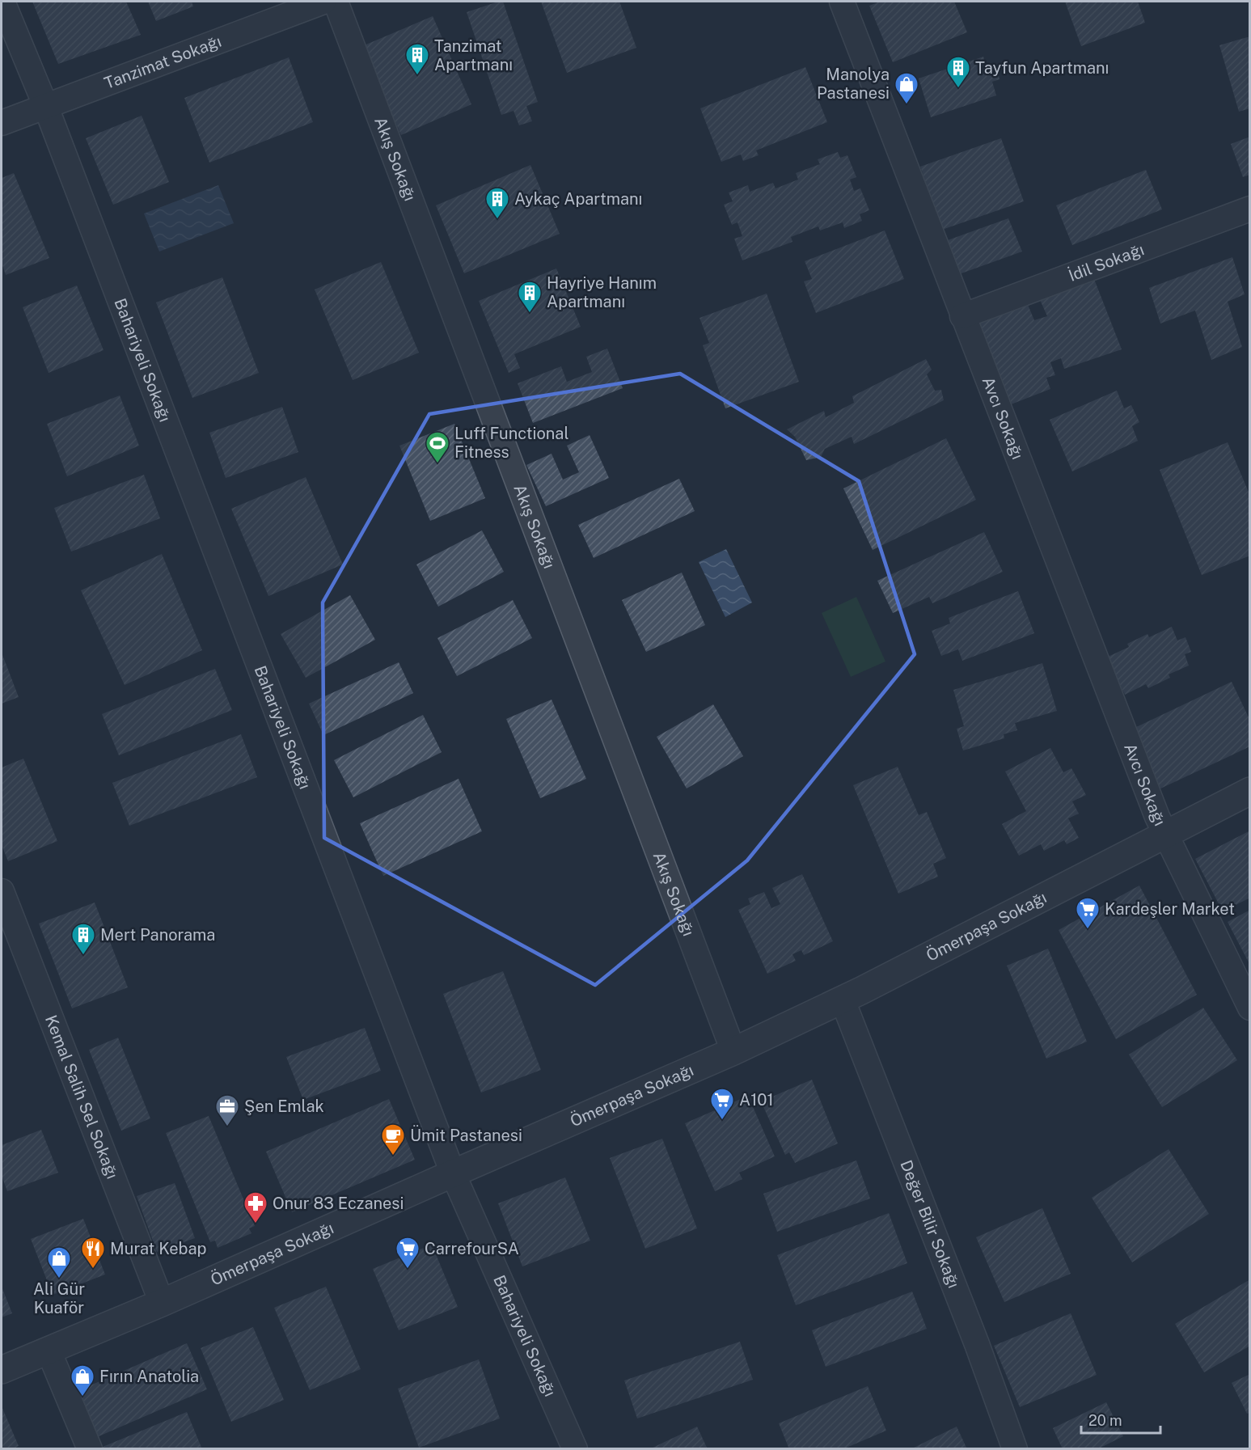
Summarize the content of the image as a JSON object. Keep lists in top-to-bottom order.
{
  "streets": {
    "street": [
      "Tanzimat Sokağı",
      "Akış Sokağı",
      "İdil Sokağı",
      "Bahariyeli Sokağı",
      "Avcı Sokağı",
      "Ömerpaşa Sokağı",
      "Kemal Salih Sel Sokağı",
      "Değer Bilir Sokağı"
    ]
  },
  "crossings": [
    ["Tanzimat Sokağı", "Bahariyeli Sokağı"],
    ["Akış Sokağı", "Ömerpaşa Sokağı"],
    ["İdil Sokağı", "Avcı Sokağı"],
    ["Bahariyeli Sokağı", "Ömerpaşa Sokağı"],
    ["Avcı Sokağı", "Ömerpaşa Sokağı"],
    ["Ömerpaşa Sokağı", "Kemal Salih Sel Sokağı"],
    ["Ömerpaşa Sokağı", "Değer Bilir Sokağı"]
  ],
  "places": {
    "building": [
      "Tanzimat Apartmanı",
      "Tayfun Apartmanı",
      "Aykaç Apartmanı",
      "Hayriye Hanım Apartmanı",
      "Mert Panorama"
    ],
    "shop": ["Manolya Pastanesi", "Ali Gür Kuaför", "Fırın Anatolia"],
    "sports": ["Luff Functional Fitness"],
    "supermarket": ["Kardeşler Market", "A101", "CarrefourSA"],
    "office": ["Şen Emlak"],
    "cafe": ["Ümit Pastanesi"],
    "pharmacy": ["Onur 83 Eczanesi"],
    "restaurant": ["Murat Kebap"]
  },
  "scale_bar": "20 m"
}
